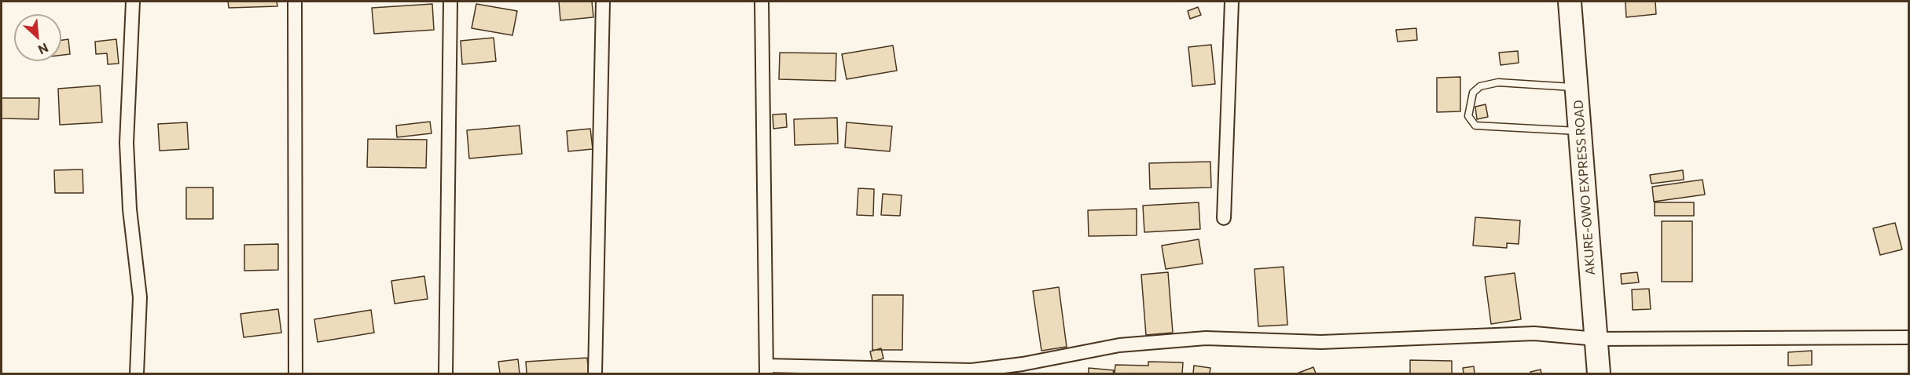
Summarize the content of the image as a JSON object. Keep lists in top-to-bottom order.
{
  "streets": {
    "highway": ["AKURE-OWO EXPRESS ROAD"]
  },
  "north": "bottom right"
}
